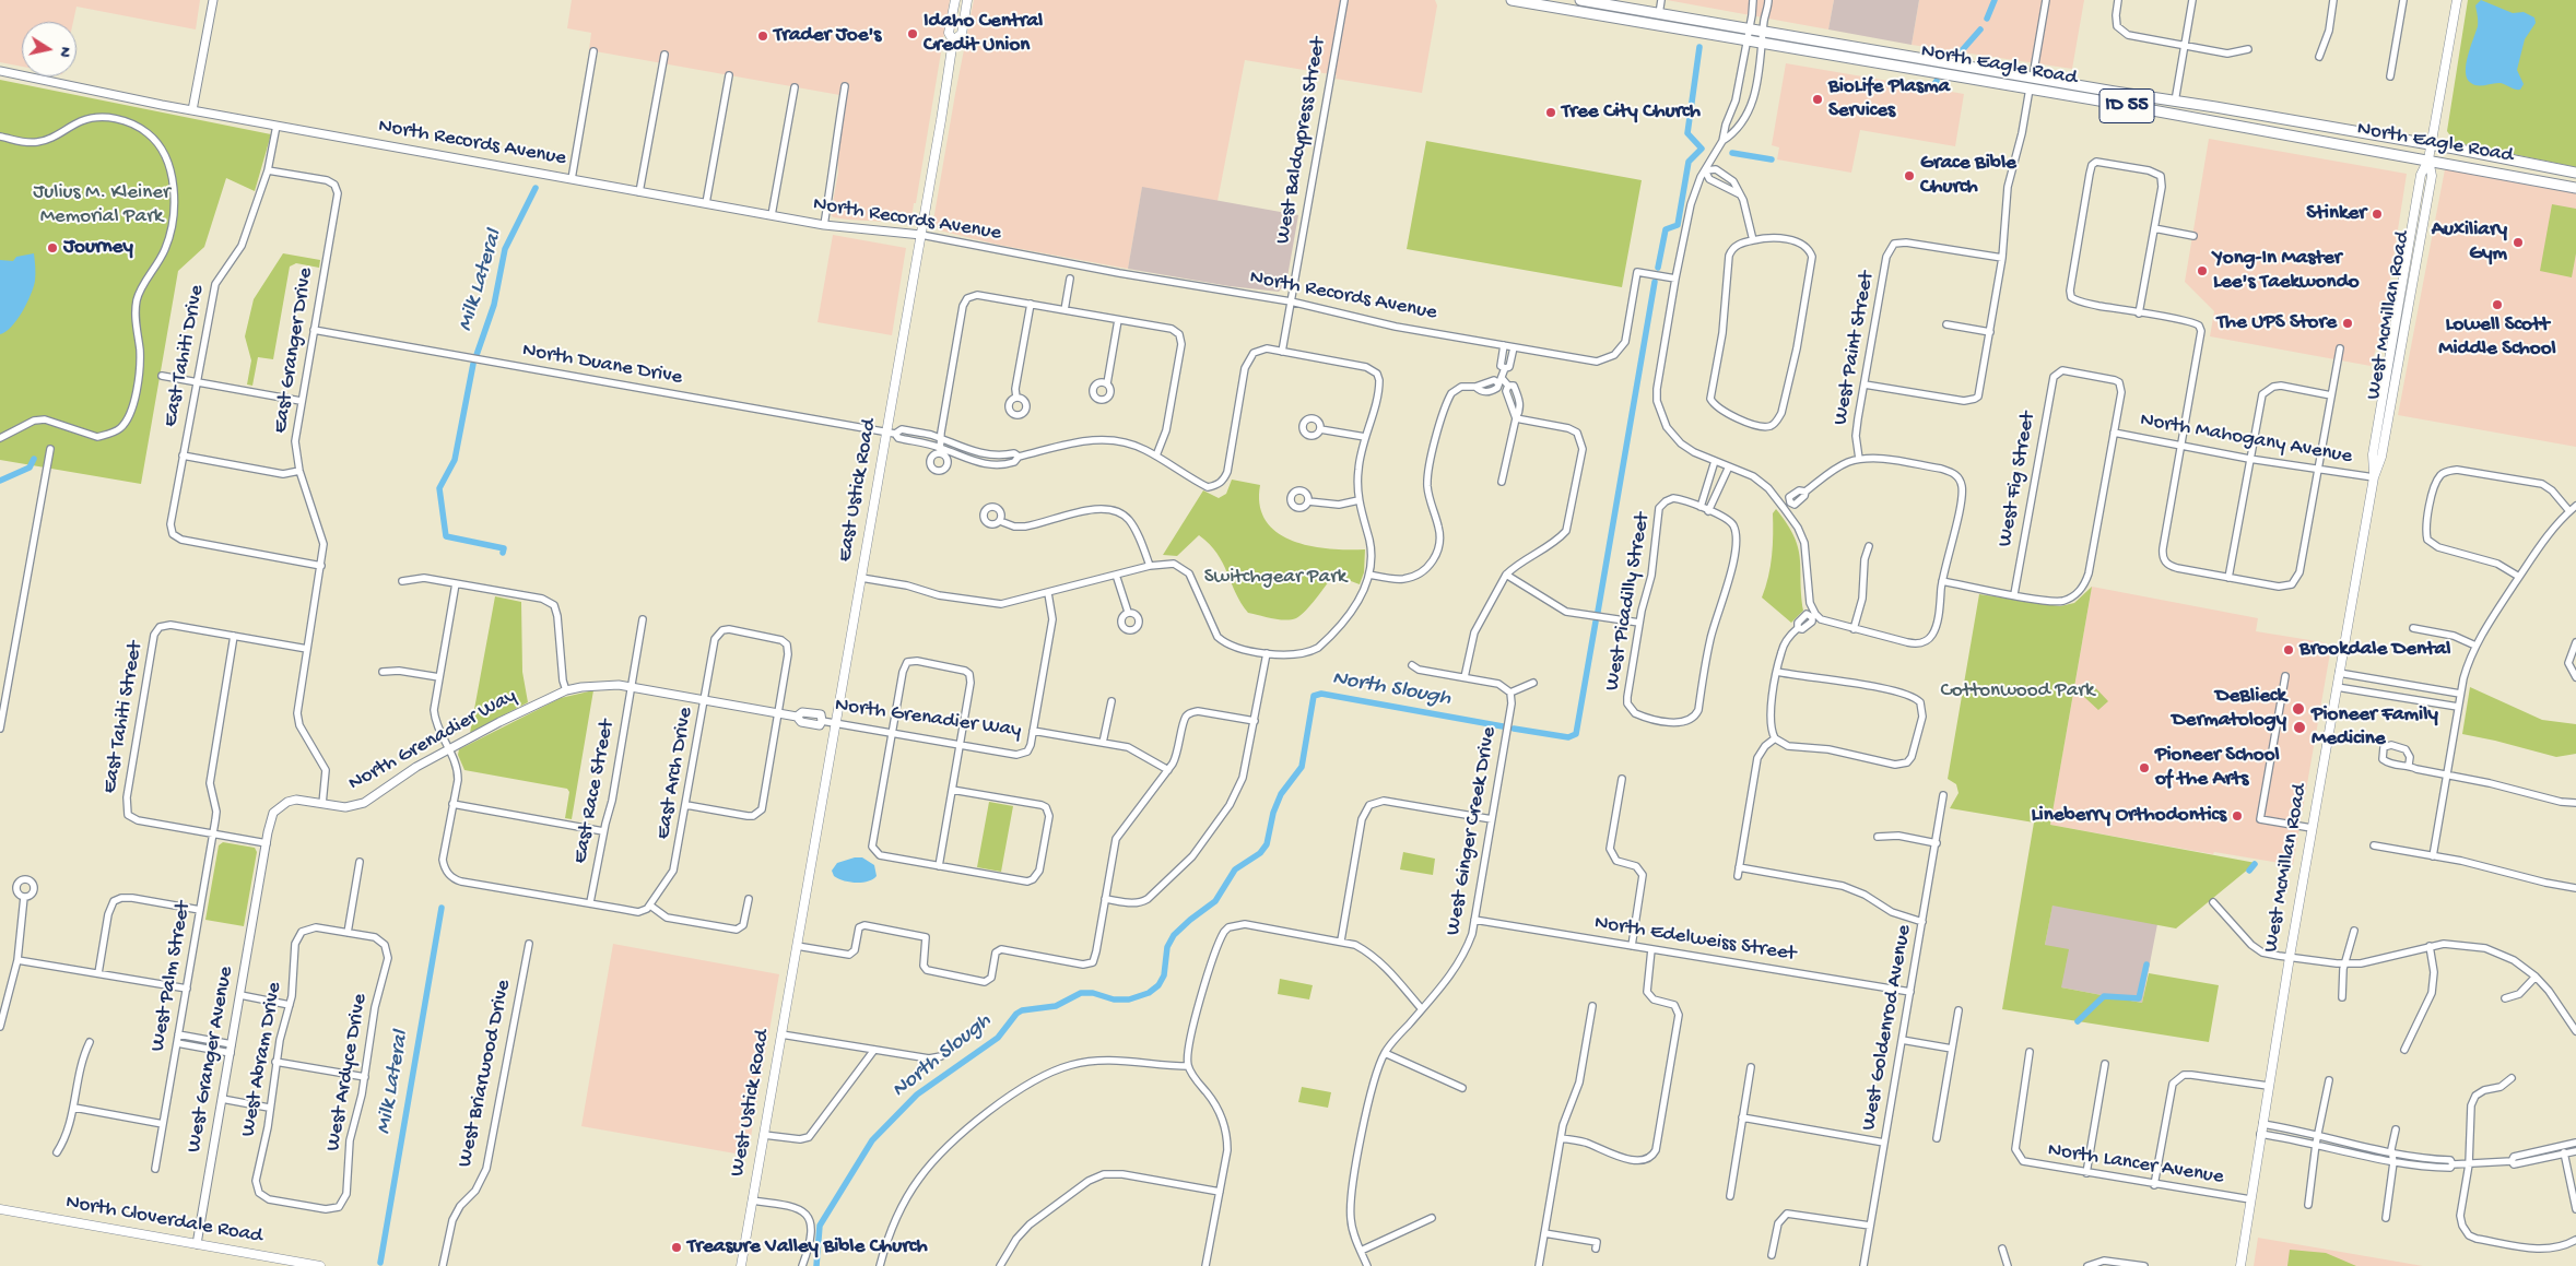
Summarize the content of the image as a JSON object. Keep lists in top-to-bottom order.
{
  "streets": {
    "highway": ["North Eagle Road", "ID 55"],
    "main road": [
      "West McMillan Road",
      "East Ustick Road",
      "West Ustick Road",
      "North Cloverdale Road"
    ],
    "street": [
      "West Baldcypress Street",
      "North Records Avenue",
      "West Paint Street",
      "East Granger Drive",
      "East Tahiti Drive",
      "North Duane Drive",
      "North Mahogany Avenue",
      "West Fig Street",
      "West Picadilly Street",
      "East Tahiti Street",
      "North Grenadier Way",
      "East Arch Drive",
      "East Race Street",
      "West Ginger Creek Drive",
      "North Edelweiss Street",
      "West Palm Street",
      "West Goldenrod Avenue",
      "West Granger Avenue",
      "West Abram Drive",
      "West Ardyce Drive",
      "West Briarwood Drive",
      "North Lancer Avenue"
    ]
  },
  "crossings": [
    ["North Eagle Road", "West McMillan Road"],
    ["West Baldcypress Street", "North Records Avenue"],
    ["North Records Avenue", "East Tahiti Drive"],
    ["North Records Avenue", "East Ustick Road"],
    ["West McMillan Road", "North Mahogany Avenue"],
    ["West McMillan Road", "North Lancer Avenue"],
    ["East Granger Drive", "East Tahiti Drive"],
    ["East Granger Drive", "North Duane Drive"],
    ["East Granger Drive", "North Grenadier Way"],
    ["North Duane Drive", "East Ustick Road"],
    ["North Mahogany Avenue", "West Fig Street"],
    ["East Ustick Road", "North Grenadier Way"],
    ["East Ustick Road", "West Ustick Road"],
    ["East Tahiti Street", "West Palm Street"],
    ["North Grenadier Way", "East Arch Drive"],
    ["North Grenadier Way", "East Race Street"],
    ["North Grenadier Way", "West Granger Avenue"],
    ["East Arch Drive", "East Race Street"],
    ["West Ginger Creek Drive", "North Edelweiss Street"],
    ["North Edelweiss Street", "West Goldenrod Avenue"],
    ["West Granger Avenue", "North Cloverdale Road"],
    ["West Abram Drive", "West Ardyce Drive"]
  ],
  "water": ["Milk Lateral", "North Slough"],
  "parks": ["Julius M. Kleiner Memorial Park", "Switchgear Park", "Cottonwood Park"],
  "places": [
    "Idaho Central Credit Union",
    "Trader Joe's",
    "BioLife Plasma Services",
    "Tree City Church",
    "Grace Bible Church",
    "Stinker",
    "Auxiliary Gym",
    "Journey",
    "Yong-In Master Lee's Taekwondo",
    "Lowell Scott Middle School",
    "The UPS Store",
    "Brookdale Dental",
    "DeBlieck Dermatology",
    "Pioneer Family Medicine",
    "Pioneer School of the Arts",
    "Lineberry Orthodontics",
    "Treasure Valley Bible Church"
  ],
  "north": "right"
}
